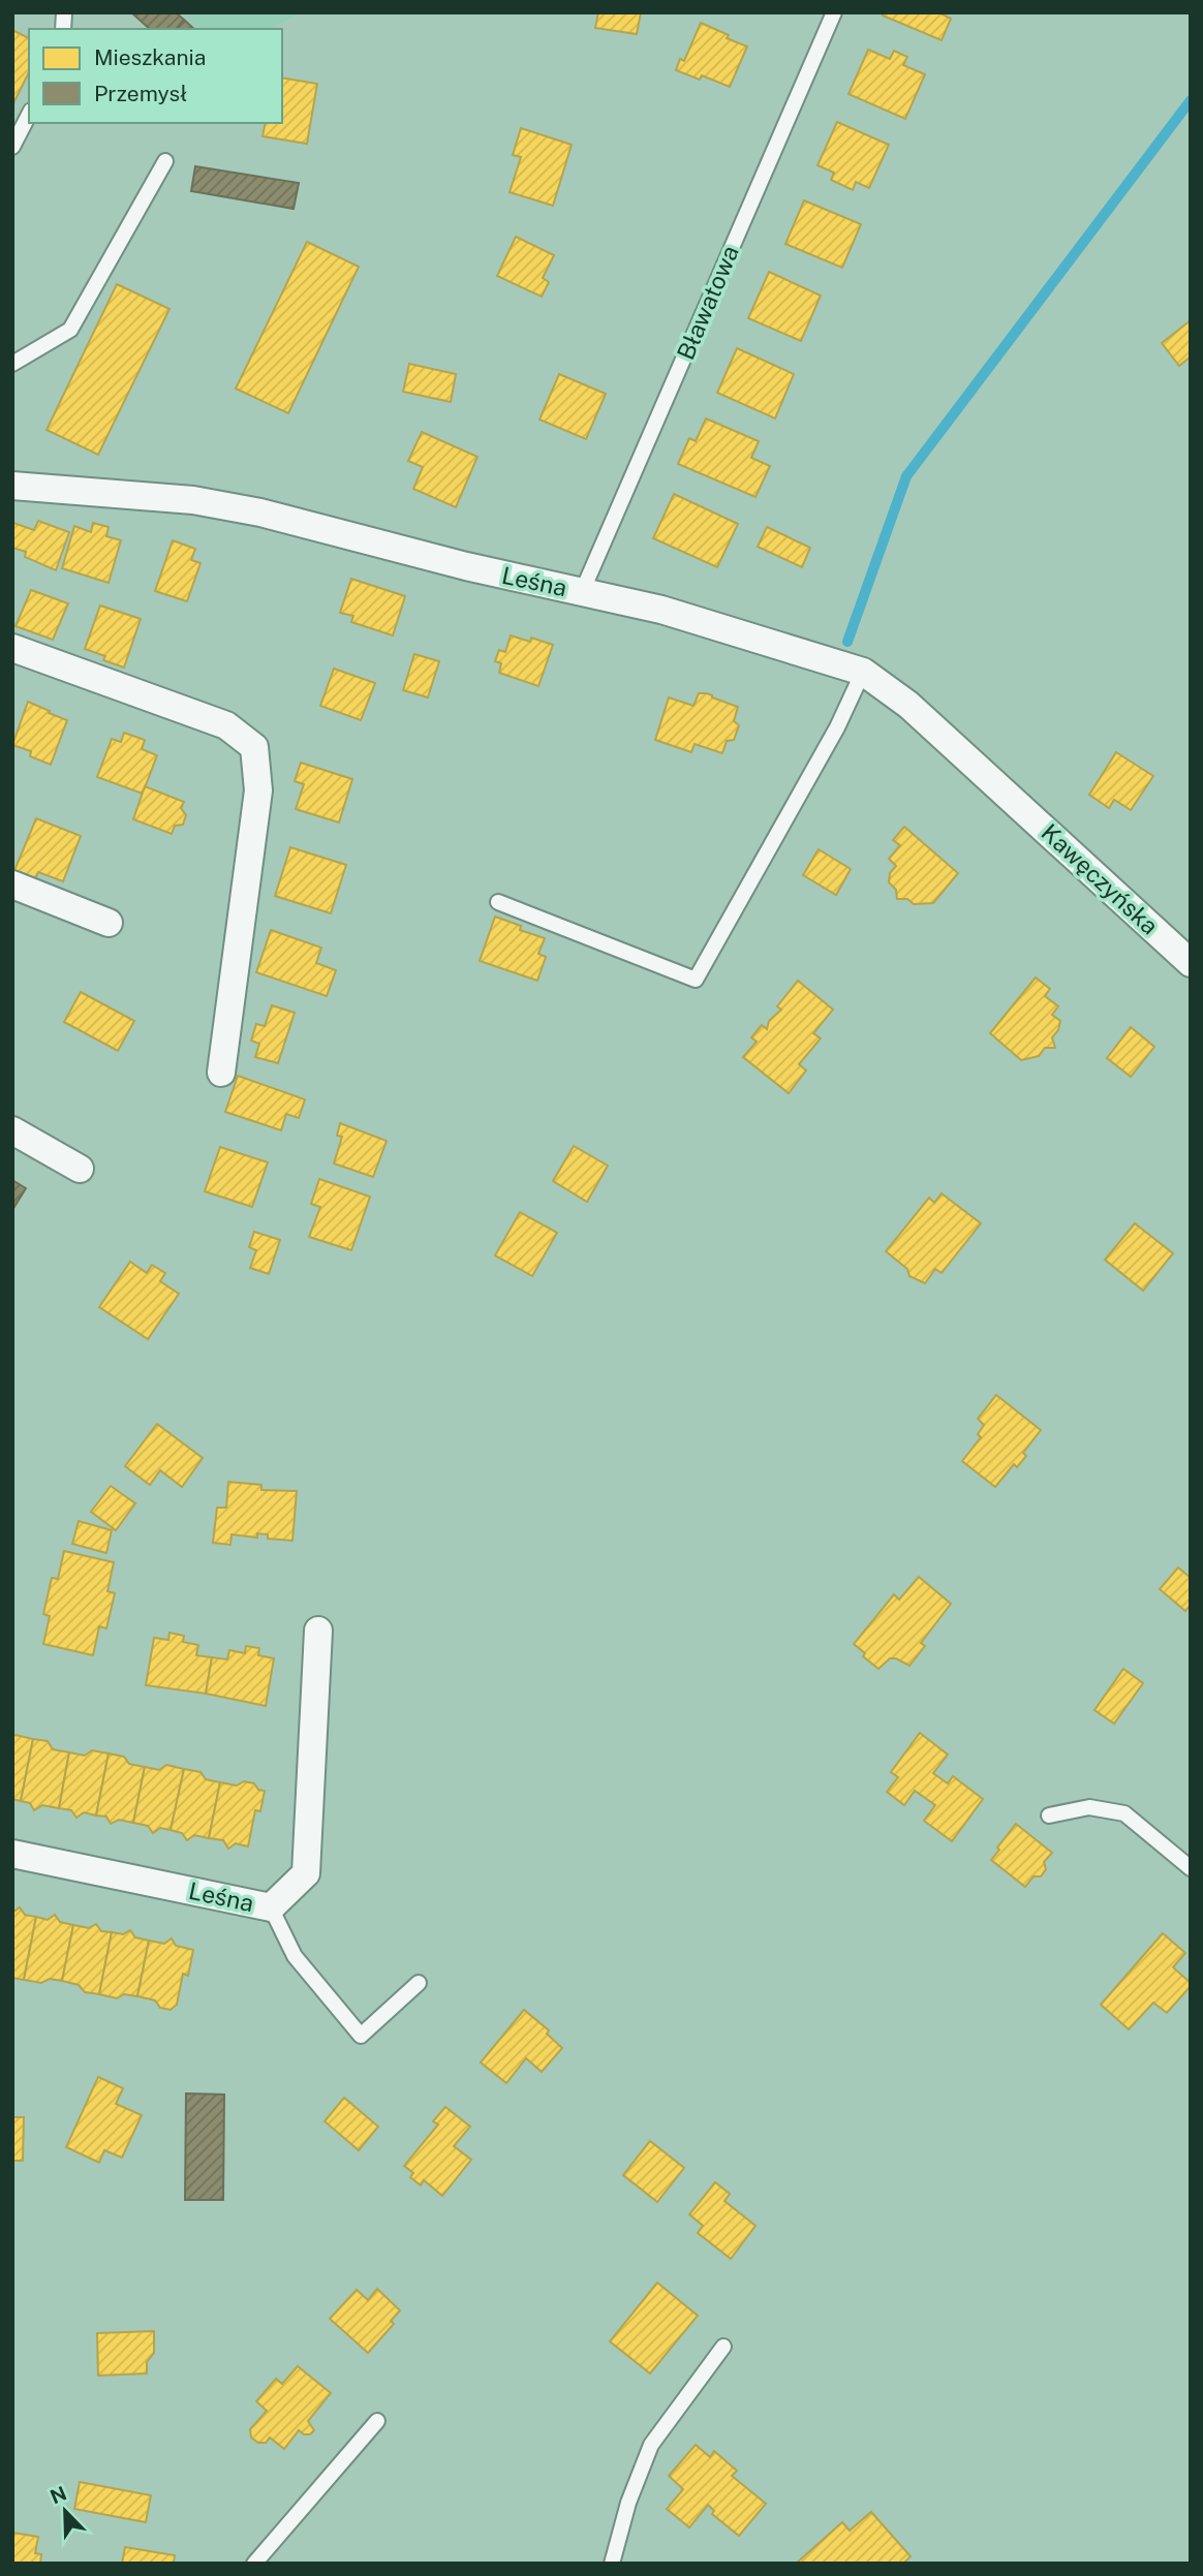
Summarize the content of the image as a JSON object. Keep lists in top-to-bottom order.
{
  "streets": {
    "street": ["Leśna", "Kawęczyńska"],
    "lane": ["Bławatowa"]
  },
  "crossings": [
    ["Bławatowa", "Leśna"],
    ["Leśna", "Kawęczyńska"]
  ],
  "legend": ["Mieszkania", "Przemysł"],
  "north": "top left"
}
